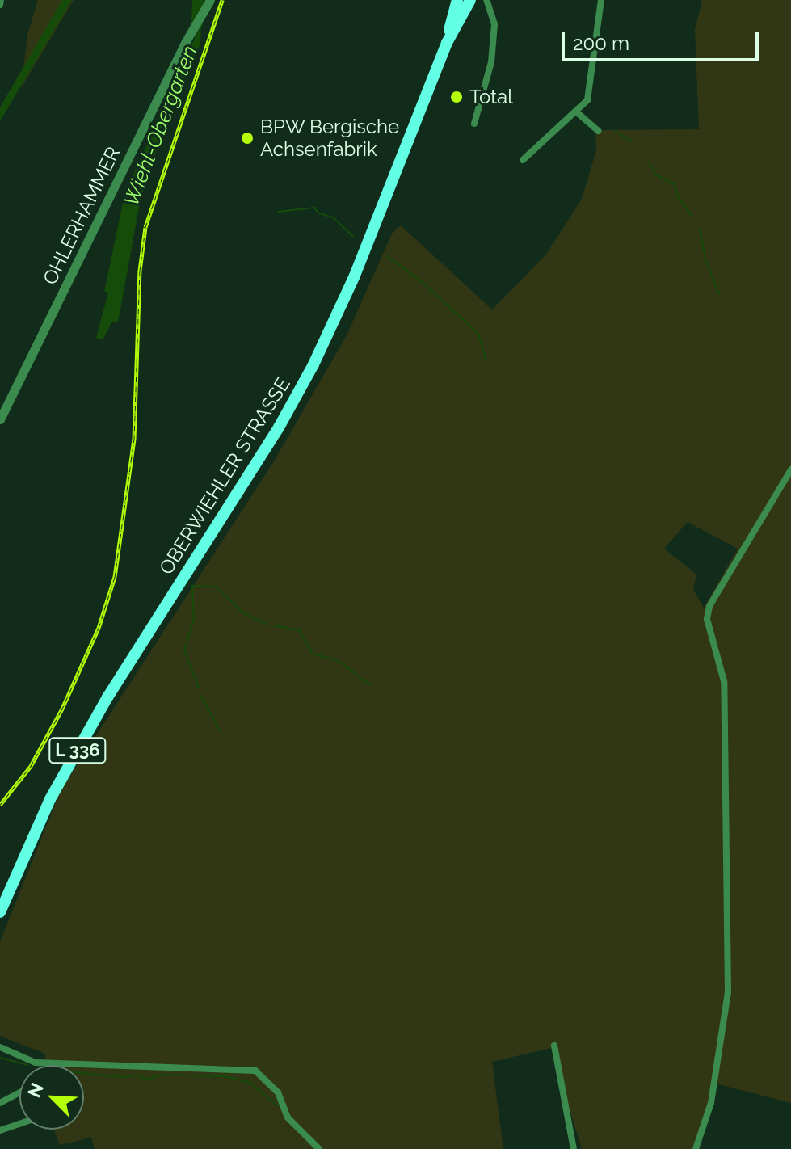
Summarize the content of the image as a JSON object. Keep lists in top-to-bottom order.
{
  "streets": {
    "main road": ["OBERWIEHLER STRASSE", "L 336"],
    "street": ["OHLERHAMMER"]
  },
  "crossings": [
    ["OBERWIEHLER STRASSE", "L 336"]
  ],
  "water": ["Wiehl-Obergarten"],
  "places": ["Total", "BPW Bergische Achsenfabrik"],
  "scale_bar": "200 m",
  "north": "top left"
}
